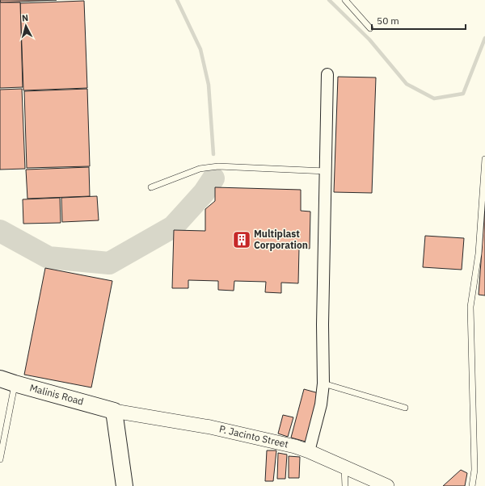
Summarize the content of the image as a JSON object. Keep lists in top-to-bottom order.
{
  "streets": {
    "main road": ["Malinis Road"],
    "street": ["P. Jacinto Street"]
  },
  "crossings": [
    ["Malinis Road", "P. Jacinto Street"]
  ],
  "places": {
    "building": ["Multiplast Corporation"]
  },
  "scale_bar": "50 m",
  "north": "top"
}
